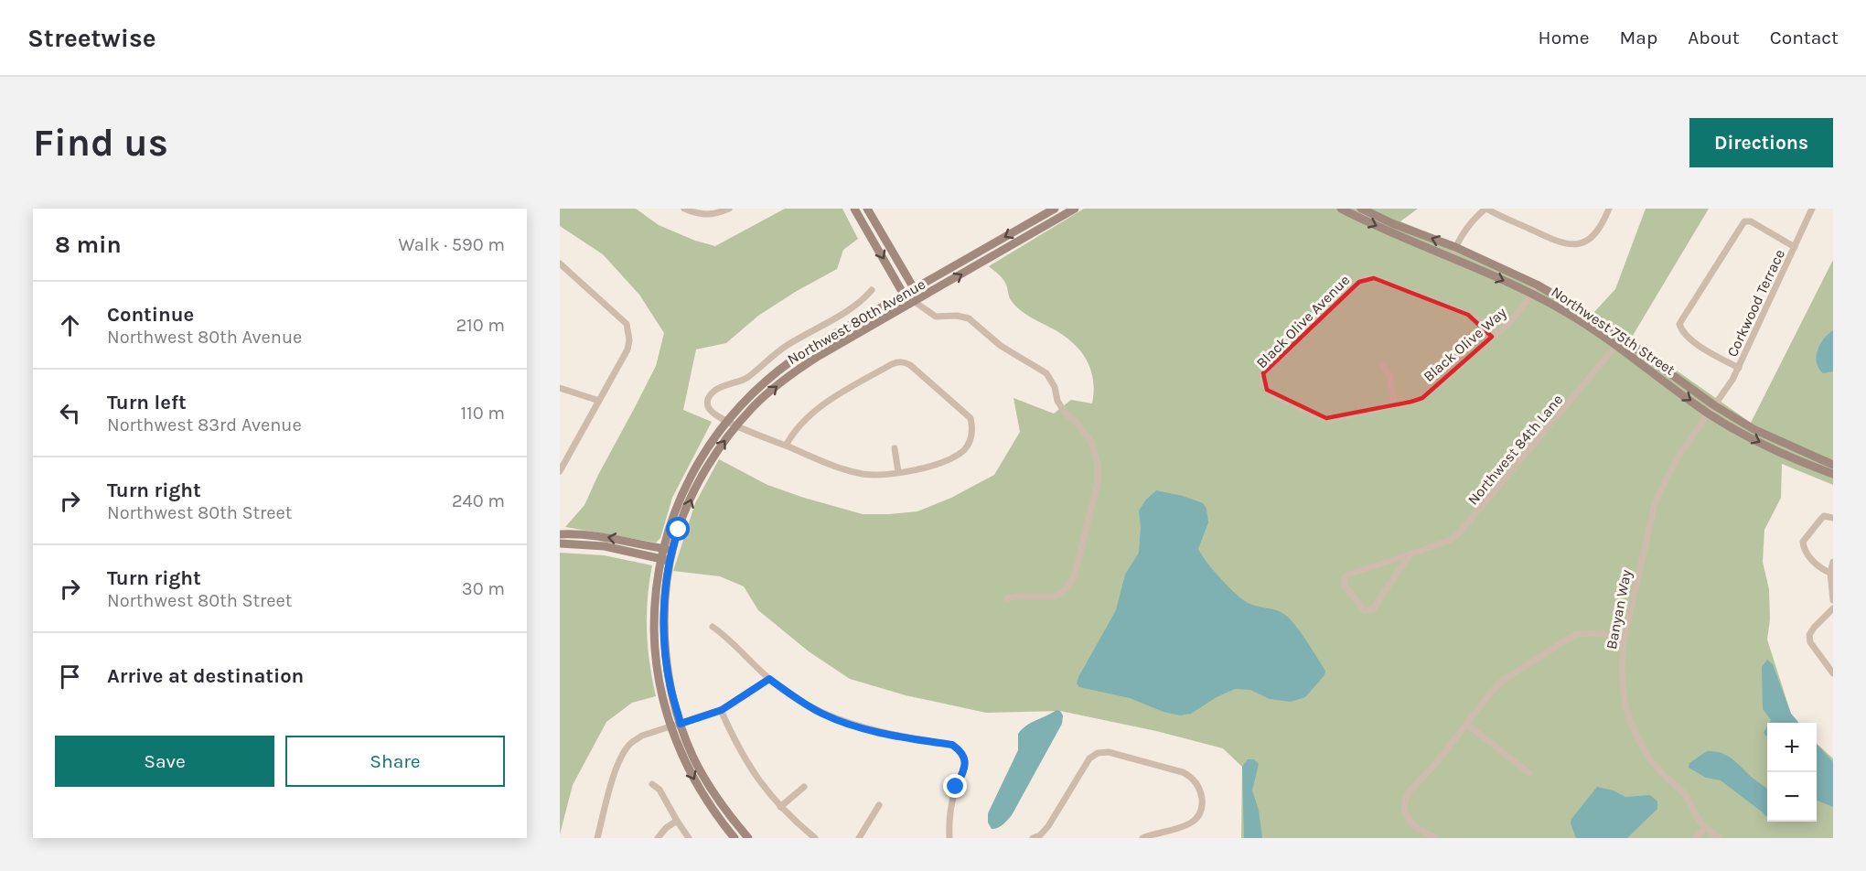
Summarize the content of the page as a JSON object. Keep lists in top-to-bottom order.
{
  "streets": {
    "street": [
      "Corkwood Terrace",
      "Northwest 80th Avenue",
      "Black Olive Avenue",
      "Northwest 75th Street",
      "Black Olive Way",
      "Northwest 84th Lane",
      "Banyan Way"
    ]
  },
  "crossings": [
    ["Corkwood Terrace", "Northwest 75th Street"],
    ["Corkwood Terrace", "Banyan Way"],
    ["Black Olive Avenue", "Black Olive Way"],
    ["Northwest 75th Street", "Black Olive Way"],
    ["Northwest 75th Street", "Northwest 84th Lane"],
    ["Northwest 75th Street", "Banyan Way"]
  ],
  "page": {
    "header": "Streetwise",
    "nav": [
      "Home",
      "Map",
      "About",
      "Contact"
    ],
    "buttons": [
      "Directions",
      ["Save", "Share"]
    ],
    "title": "Find us",
    "heading": ["8 min", "Walk · 590 m"],
    "list": [
      ["Continue", "Northwest 80th Avenue", "210 m"],
      ["Turn left", "Northwest 83rd Avenue", "110 m"],
      ["Turn right", "Northwest 80th Street", "240 m"],
      ["Turn right", "Northwest 80th Street", "30 m"],
      "Arrive at destination"
    ],
    "map_buttons": ["+", "−"]
  }
}
